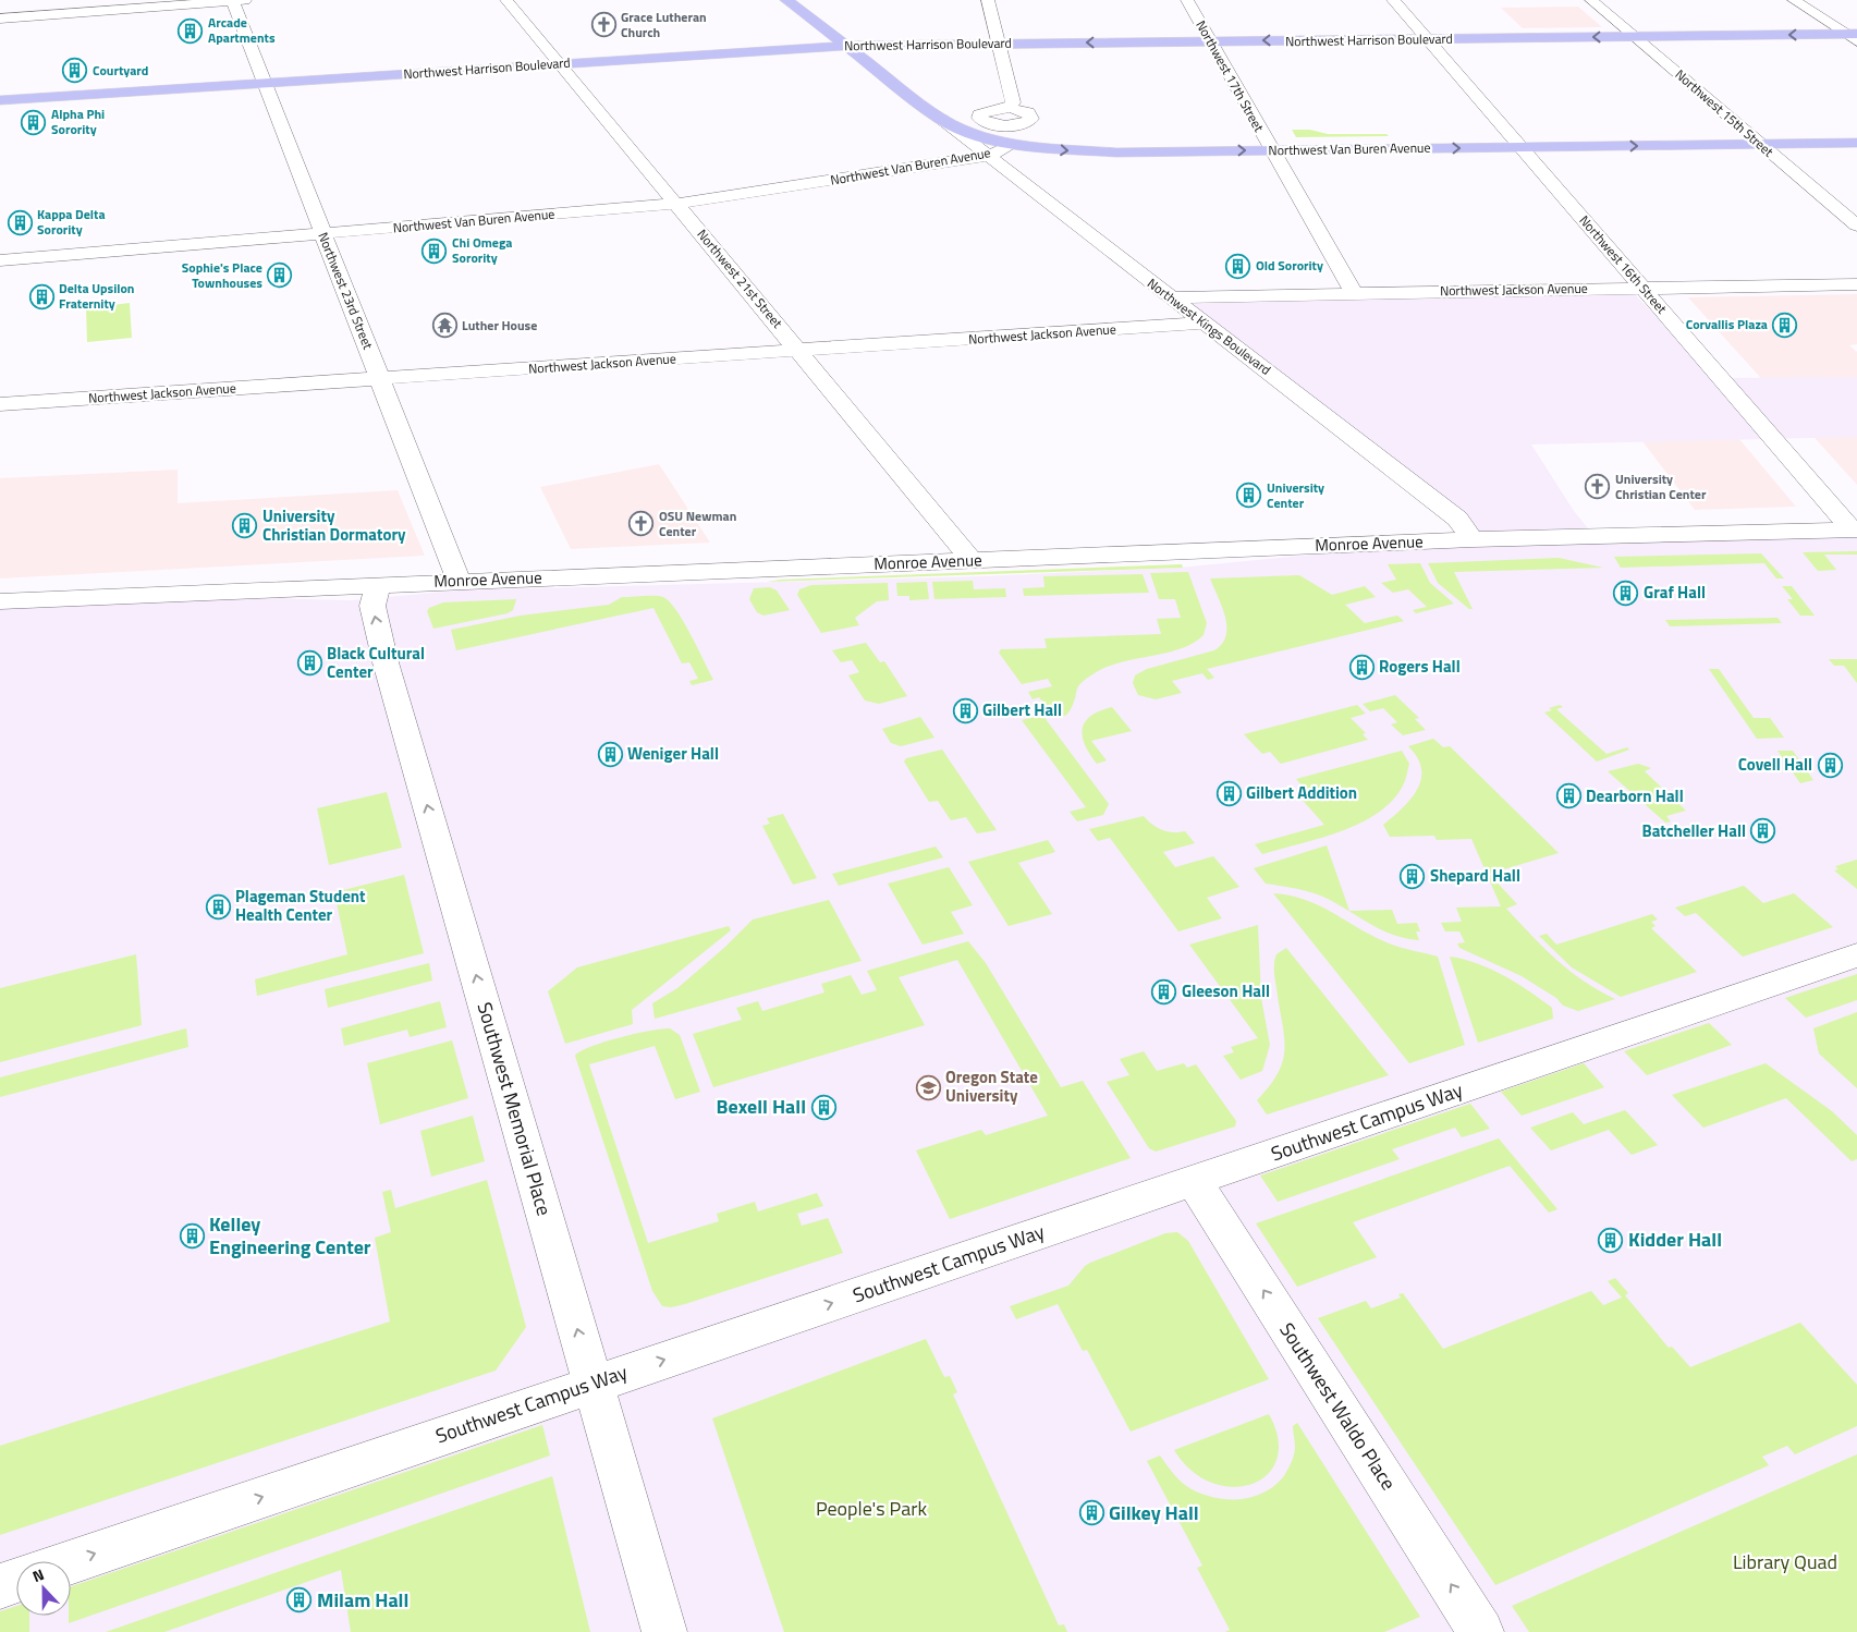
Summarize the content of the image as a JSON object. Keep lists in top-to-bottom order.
{
  "streets": {
    "main road": ["Northwest Harrison Boulevard", "Northwest Van Buren Avenue", "Northwest Kings Boulevard"],
    "street": [
      "Northwest 17th Street",
      "Northwest 15th Street",
      "Northwest 16th Street",
      "Northwest 21st Street",
      "Northwest Jackson Avenue",
      "Northwest 23rd Street",
      "Monroe Avenue",
      "Southwest Memorial Place",
      "Southwest Campus Way",
      "Southwest Waldo Place"
    ]
  },
  "crossings": [
    ["Northwest Harrison Boulevard", "Northwest 17th Street"],
    ["Northwest Harrison Boulevard", "Northwest 15th Street"],
    ["Northwest Harrison Boulevard", "Northwest 16th Street"],
    ["Northwest Harrison Boulevard", "Northwest 21st Street"],
    ["Northwest Harrison Boulevard", "Northwest 23rd Street"],
    ["Northwest Harrison Boulevard", "Northwest Kings Boulevard"],
    ["Northwest 17th Street", "Northwest Van Buren Avenue"],
    ["Northwest 17th Street", "Northwest Jackson Avenue"],
    ["Northwest 15th Street", "Northwest Van Buren Avenue"],
    ["Northwest Van Buren Avenue", "Northwest 16th Street"],
    ["Northwest Van Buren Avenue", "Northwest 21st Street"],
    ["Northwest Van Buren Avenue", "Northwest 23rd Street"],
    ["Northwest Van Buren Avenue", "Northwest Kings Boulevard"],
    ["Northwest 16th Street", "Northwest Jackson Avenue"],
    ["Northwest 16th Street", "Monroe Avenue"],
    ["Northwest 21st Street", "Northwest Jackson Avenue"],
    ["Northwest 21st Street", "Monroe Avenue"],
    ["Northwest Jackson Avenue", "Northwest 23rd Street"],
    ["Northwest Jackson Avenue", "Northwest Kings Boulevard"],
    ["Northwest 23rd Street", "Monroe Avenue"],
    ["Northwest Kings Boulevard", "Monroe Avenue"],
    ["Monroe Avenue", "Southwest Memorial Place"],
    ["Southwest Memorial Place", "Southwest Campus Way"],
    ["Southwest Campus Way", "Southwest Waldo Place"]
  ],
  "one_way": [
    "Northwest Harrison Boulevard",
    "Northwest Van Buren Avenue",
    "Southwest Memorial Place",
    "Southwest Campus Way",
    "Southwest Waldo Place"
  ],
  "parks": ["People's Park", "Library Quad"],
  "places": {
    "church": ["Grace Lutheran Church", "University Christian Center", "OSU Newman Center"],
    "building": [
      "Arcade Apartments",
      "Courtyard",
      "Alpha Phi Sorority",
      "Kappa Delta Sorority",
      "Chi Omega Sorority",
      "Old Sorority",
      "Sophie's Place Townhouses",
      "Delta Upsilon Fraternity",
      "Corvallis Plaza",
      "University Center",
      "University Christian Dormatory",
      "Graf Hall",
      "Black Cultural Center",
      "Rogers Hall",
      "Gilbert Hall",
      "Weniger Hall",
      "Covell Hall",
      "Gilbert Addition",
      "Dearborn Hall",
      "Batcheller Hall",
      "Shepard Hall",
      "Plageman Student Health Center",
      "Gleeson Hall",
      "Bexell Hall",
      "Kelley Engineering Center",
      "Kidder Hall",
      "Gilkey Hall",
      "Milam Hall"
    ],
    "temple": ["Luther House"],
    "school or university": ["Oregon State University"]
  },
  "north": "top"
}
